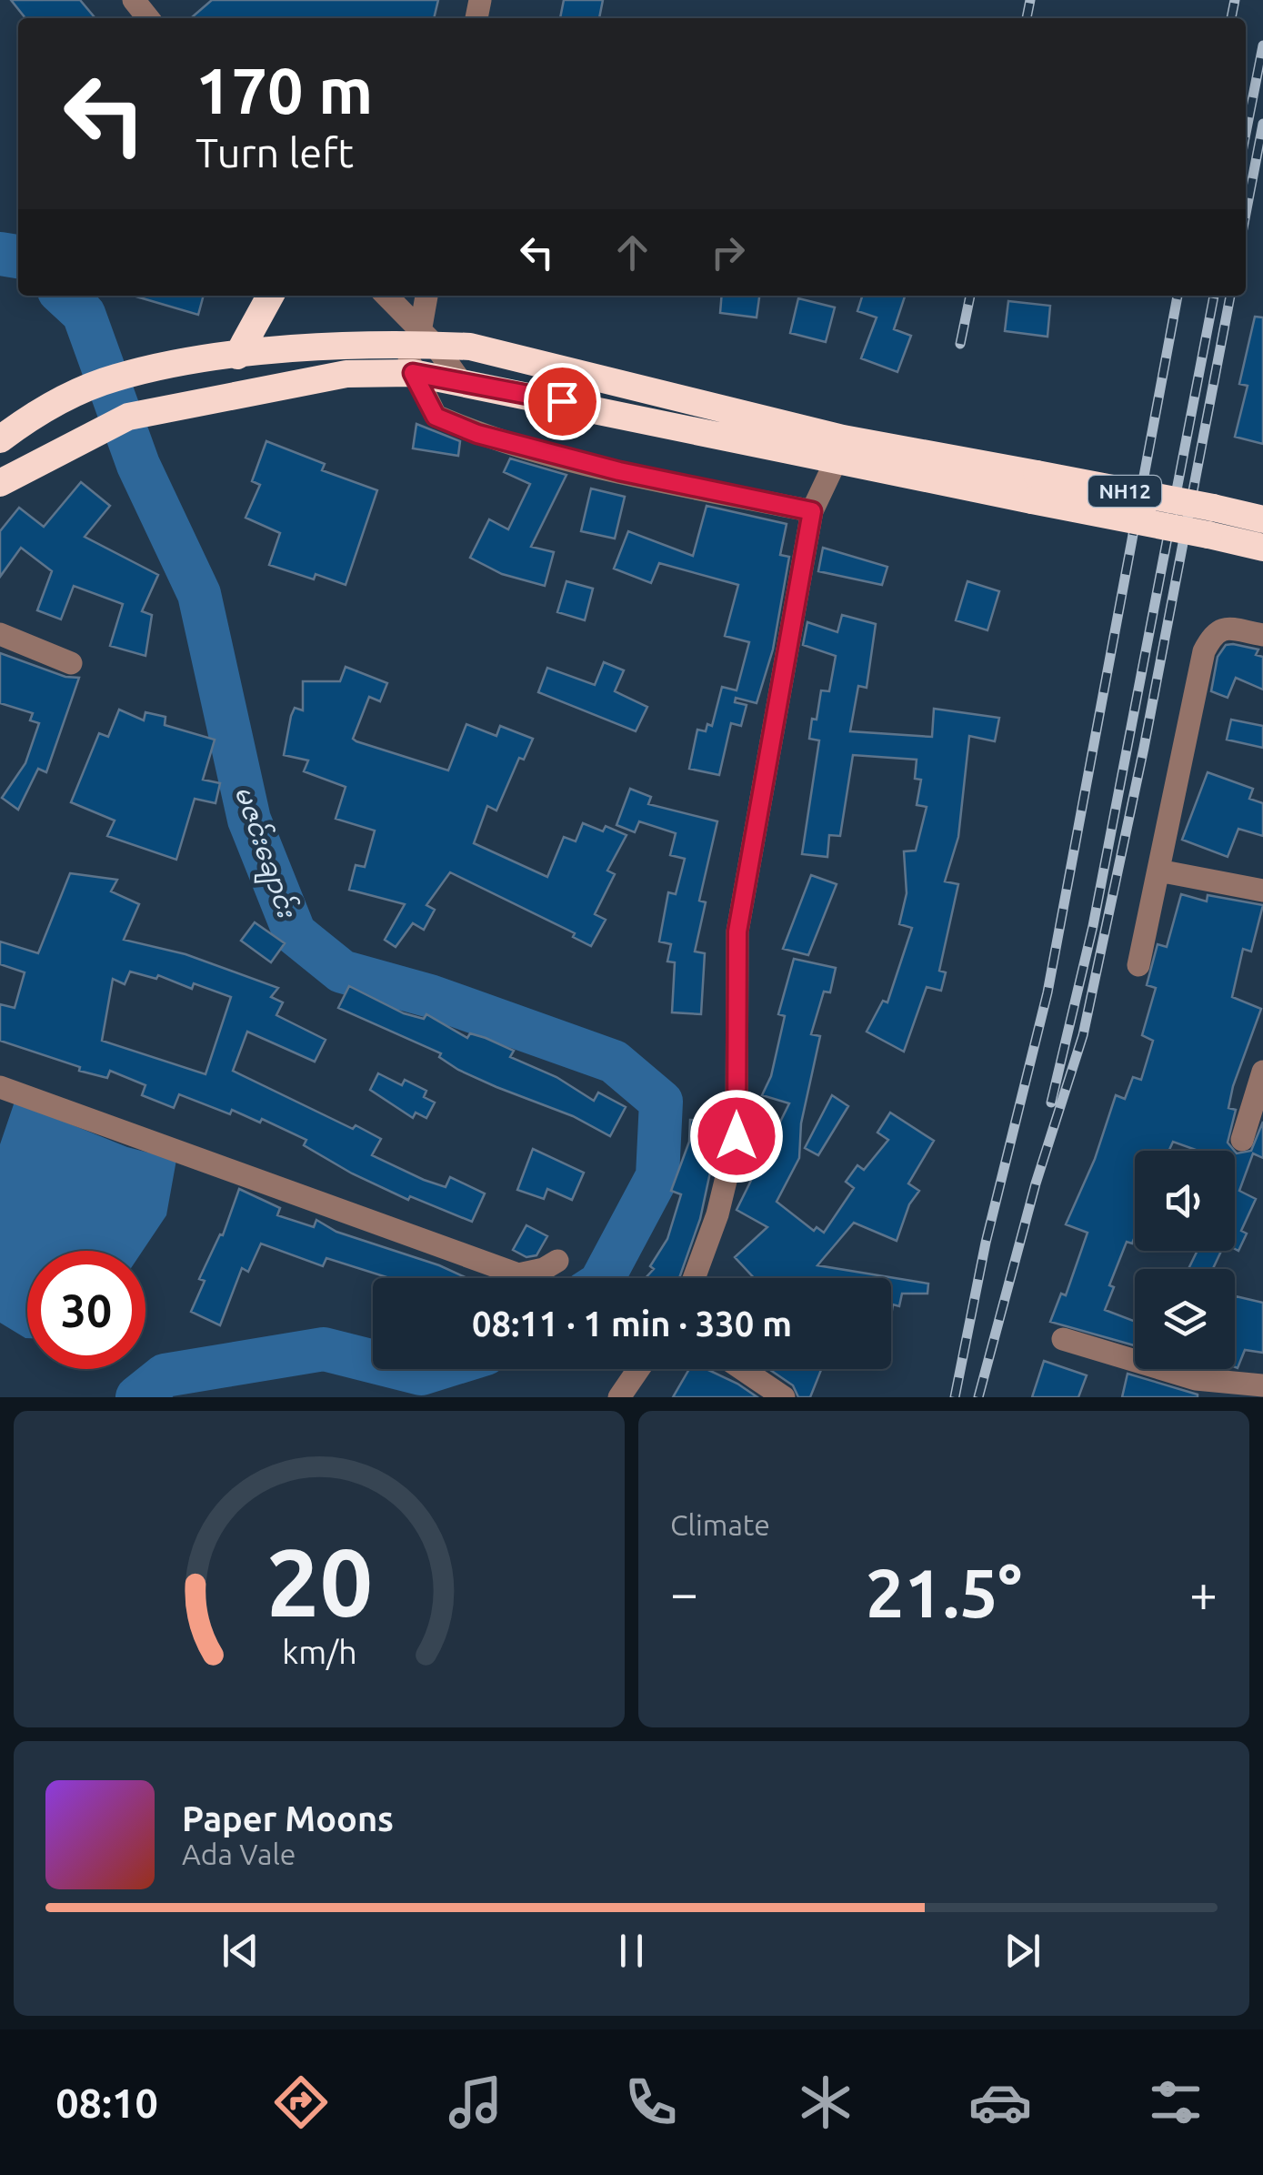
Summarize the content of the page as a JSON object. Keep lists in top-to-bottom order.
{
  "streets": {
    "highway": ["NH12"]
  },
  "water": ["မဇင်းချောင်း"],
  "page": {
    "turn": ["170 m", "Turn left"],
    "limit": "30",
    "trip": "08:11 · 1 min · 330 m",
    "tile": "Climate",
    "heat": ["−", "21.5°", "+"],
    "song": ["Paper Moons", "Ada Vale"],
    "tabs": "08:10",
    "gauge": ["20", "km/h"]
  }
}
